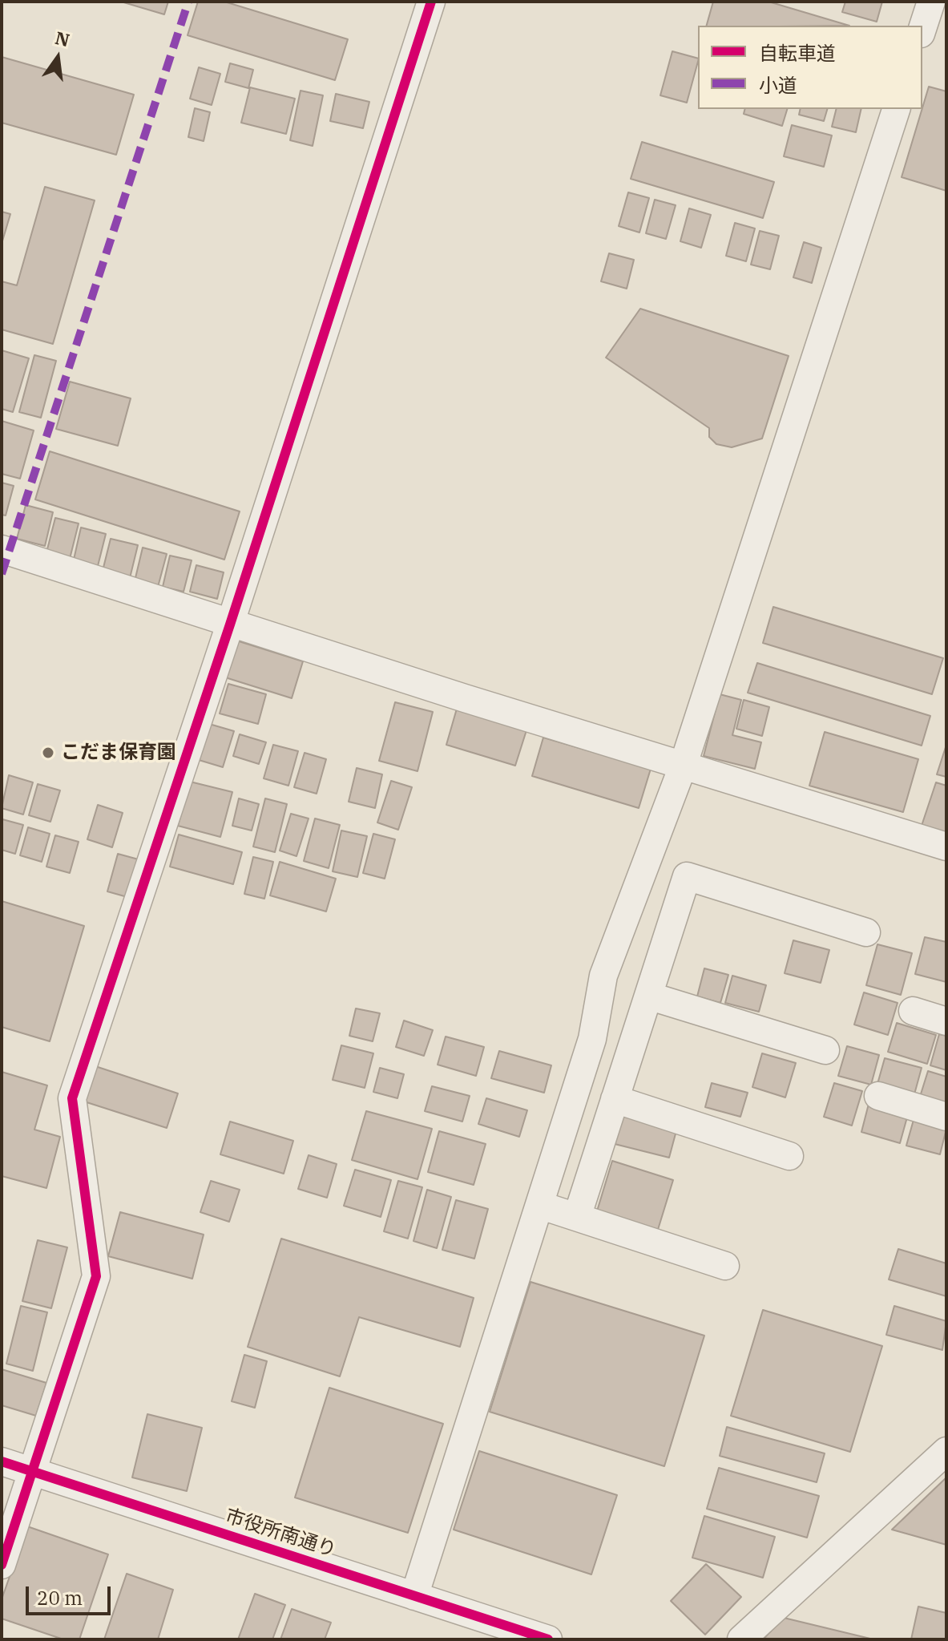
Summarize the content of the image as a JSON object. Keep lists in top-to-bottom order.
{
  "streets": {
    "street": ["市役所南通り"]
  },
  "places": ["こだま保育園"],
  "legend": ["自転車道", "小道"],
  "scale_bar": "20 m",
  "north": "top"
}
